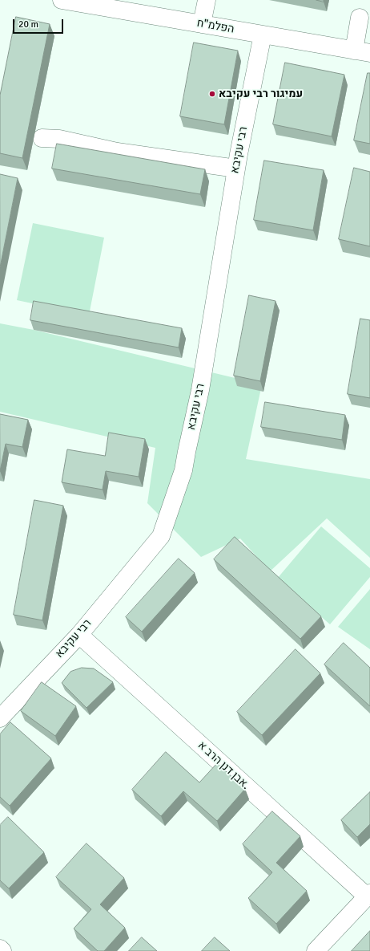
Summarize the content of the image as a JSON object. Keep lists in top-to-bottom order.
{
  "streets": {
    "street": ["הפלמ\"ח", "רבי עקיבא", "אבן דנן הרב א."]
  },
  "crossings": [
    ["הפלמ\"ח", "רבי עקיבא"],
    ["רבי עקיבא", "אבן דנן הרב א."]
  ],
  "places": ["עמיגור רבי עקיבא"],
  "scale_bar": "20 m"
}
